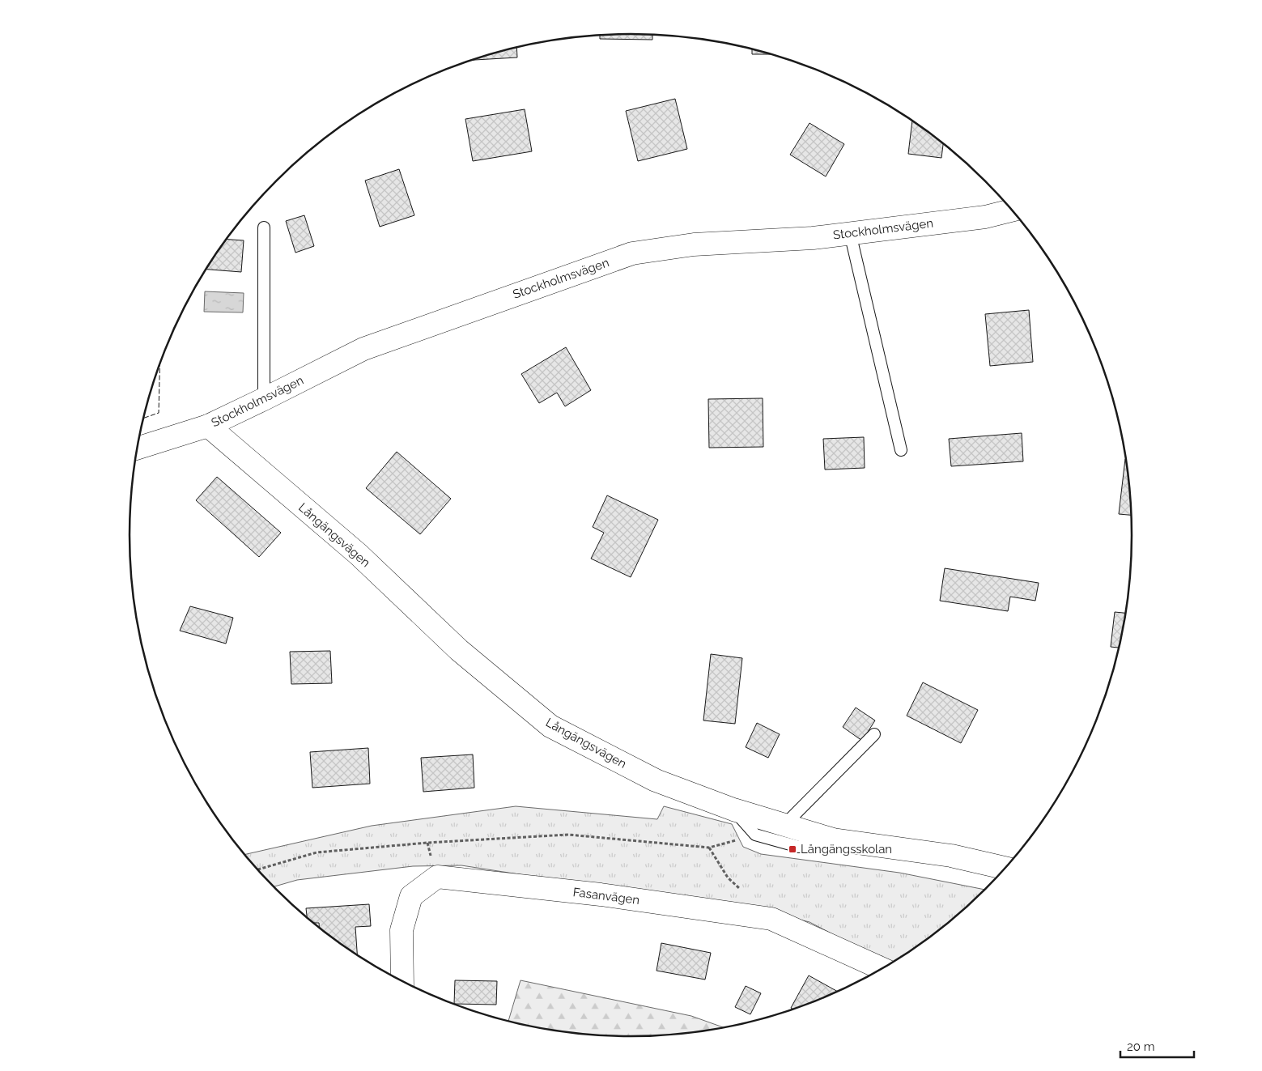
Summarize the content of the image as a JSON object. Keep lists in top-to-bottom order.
{
  "streets": {
    "street": ["Stockholmsvägen", "Långängsvägen", "Fasanvägen"]
  },
  "crossings": [
    ["Stockholmsvägen", "Långängsvägen"]
  ],
  "places": {
    "transit": ["Långängsskolan"]
  },
  "scale_bar": "20 m"
}
